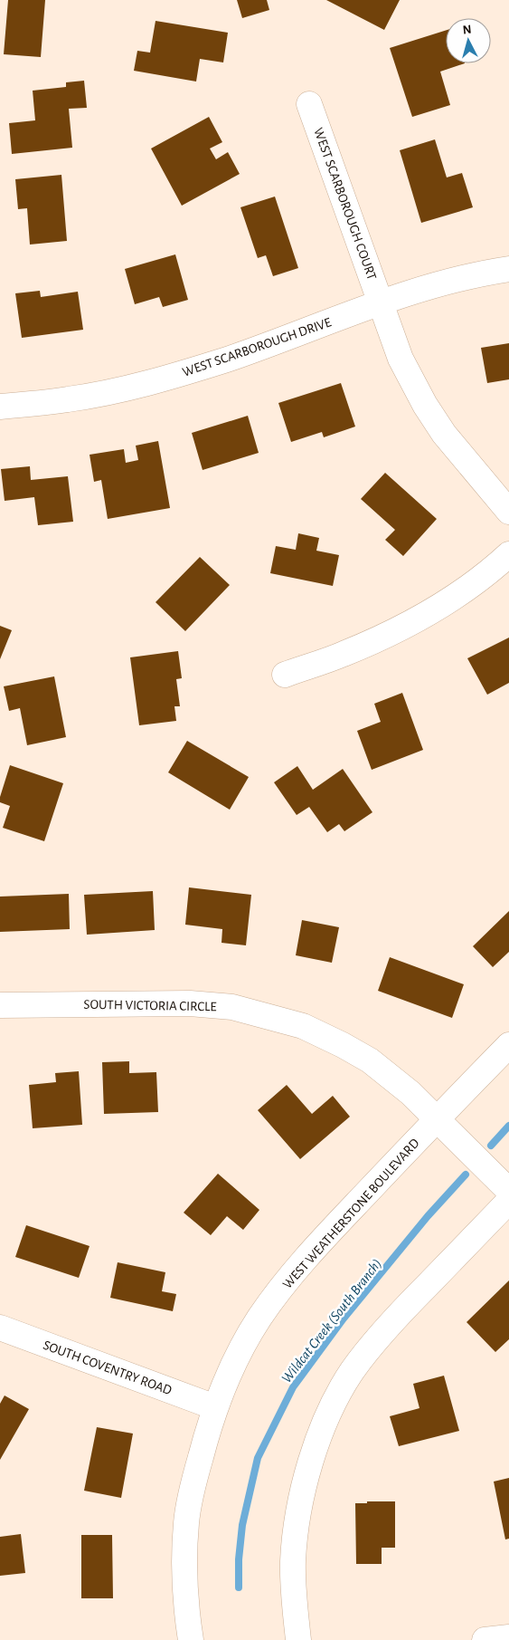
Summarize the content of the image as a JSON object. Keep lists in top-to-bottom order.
{
  "streets": {
    "street": [
      "WEST SCARBOROUGH COURT",
      "WEST SCARBOROUGH DRIVE",
      "SOUTH VICTORIA CIRCLE",
      "WEST WEATHERSTONE BOULEVARD",
      "SOUTH COVENTRY ROAD"
    ]
  },
  "crossings": [
    ["WEST SCARBOROUGH COURT", "WEST SCARBOROUGH DRIVE"],
    ["SOUTH VICTORIA CIRCLE", "WEST WEATHERSTONE BOULEVARD"],
    ["WEST WEATHERSTONE BOULEVARD", "SOUTH COVENTRY ROAD"]
  ],
  "water": ["Wildcat Creek (South Branch)"],
  "north": "top"
}
